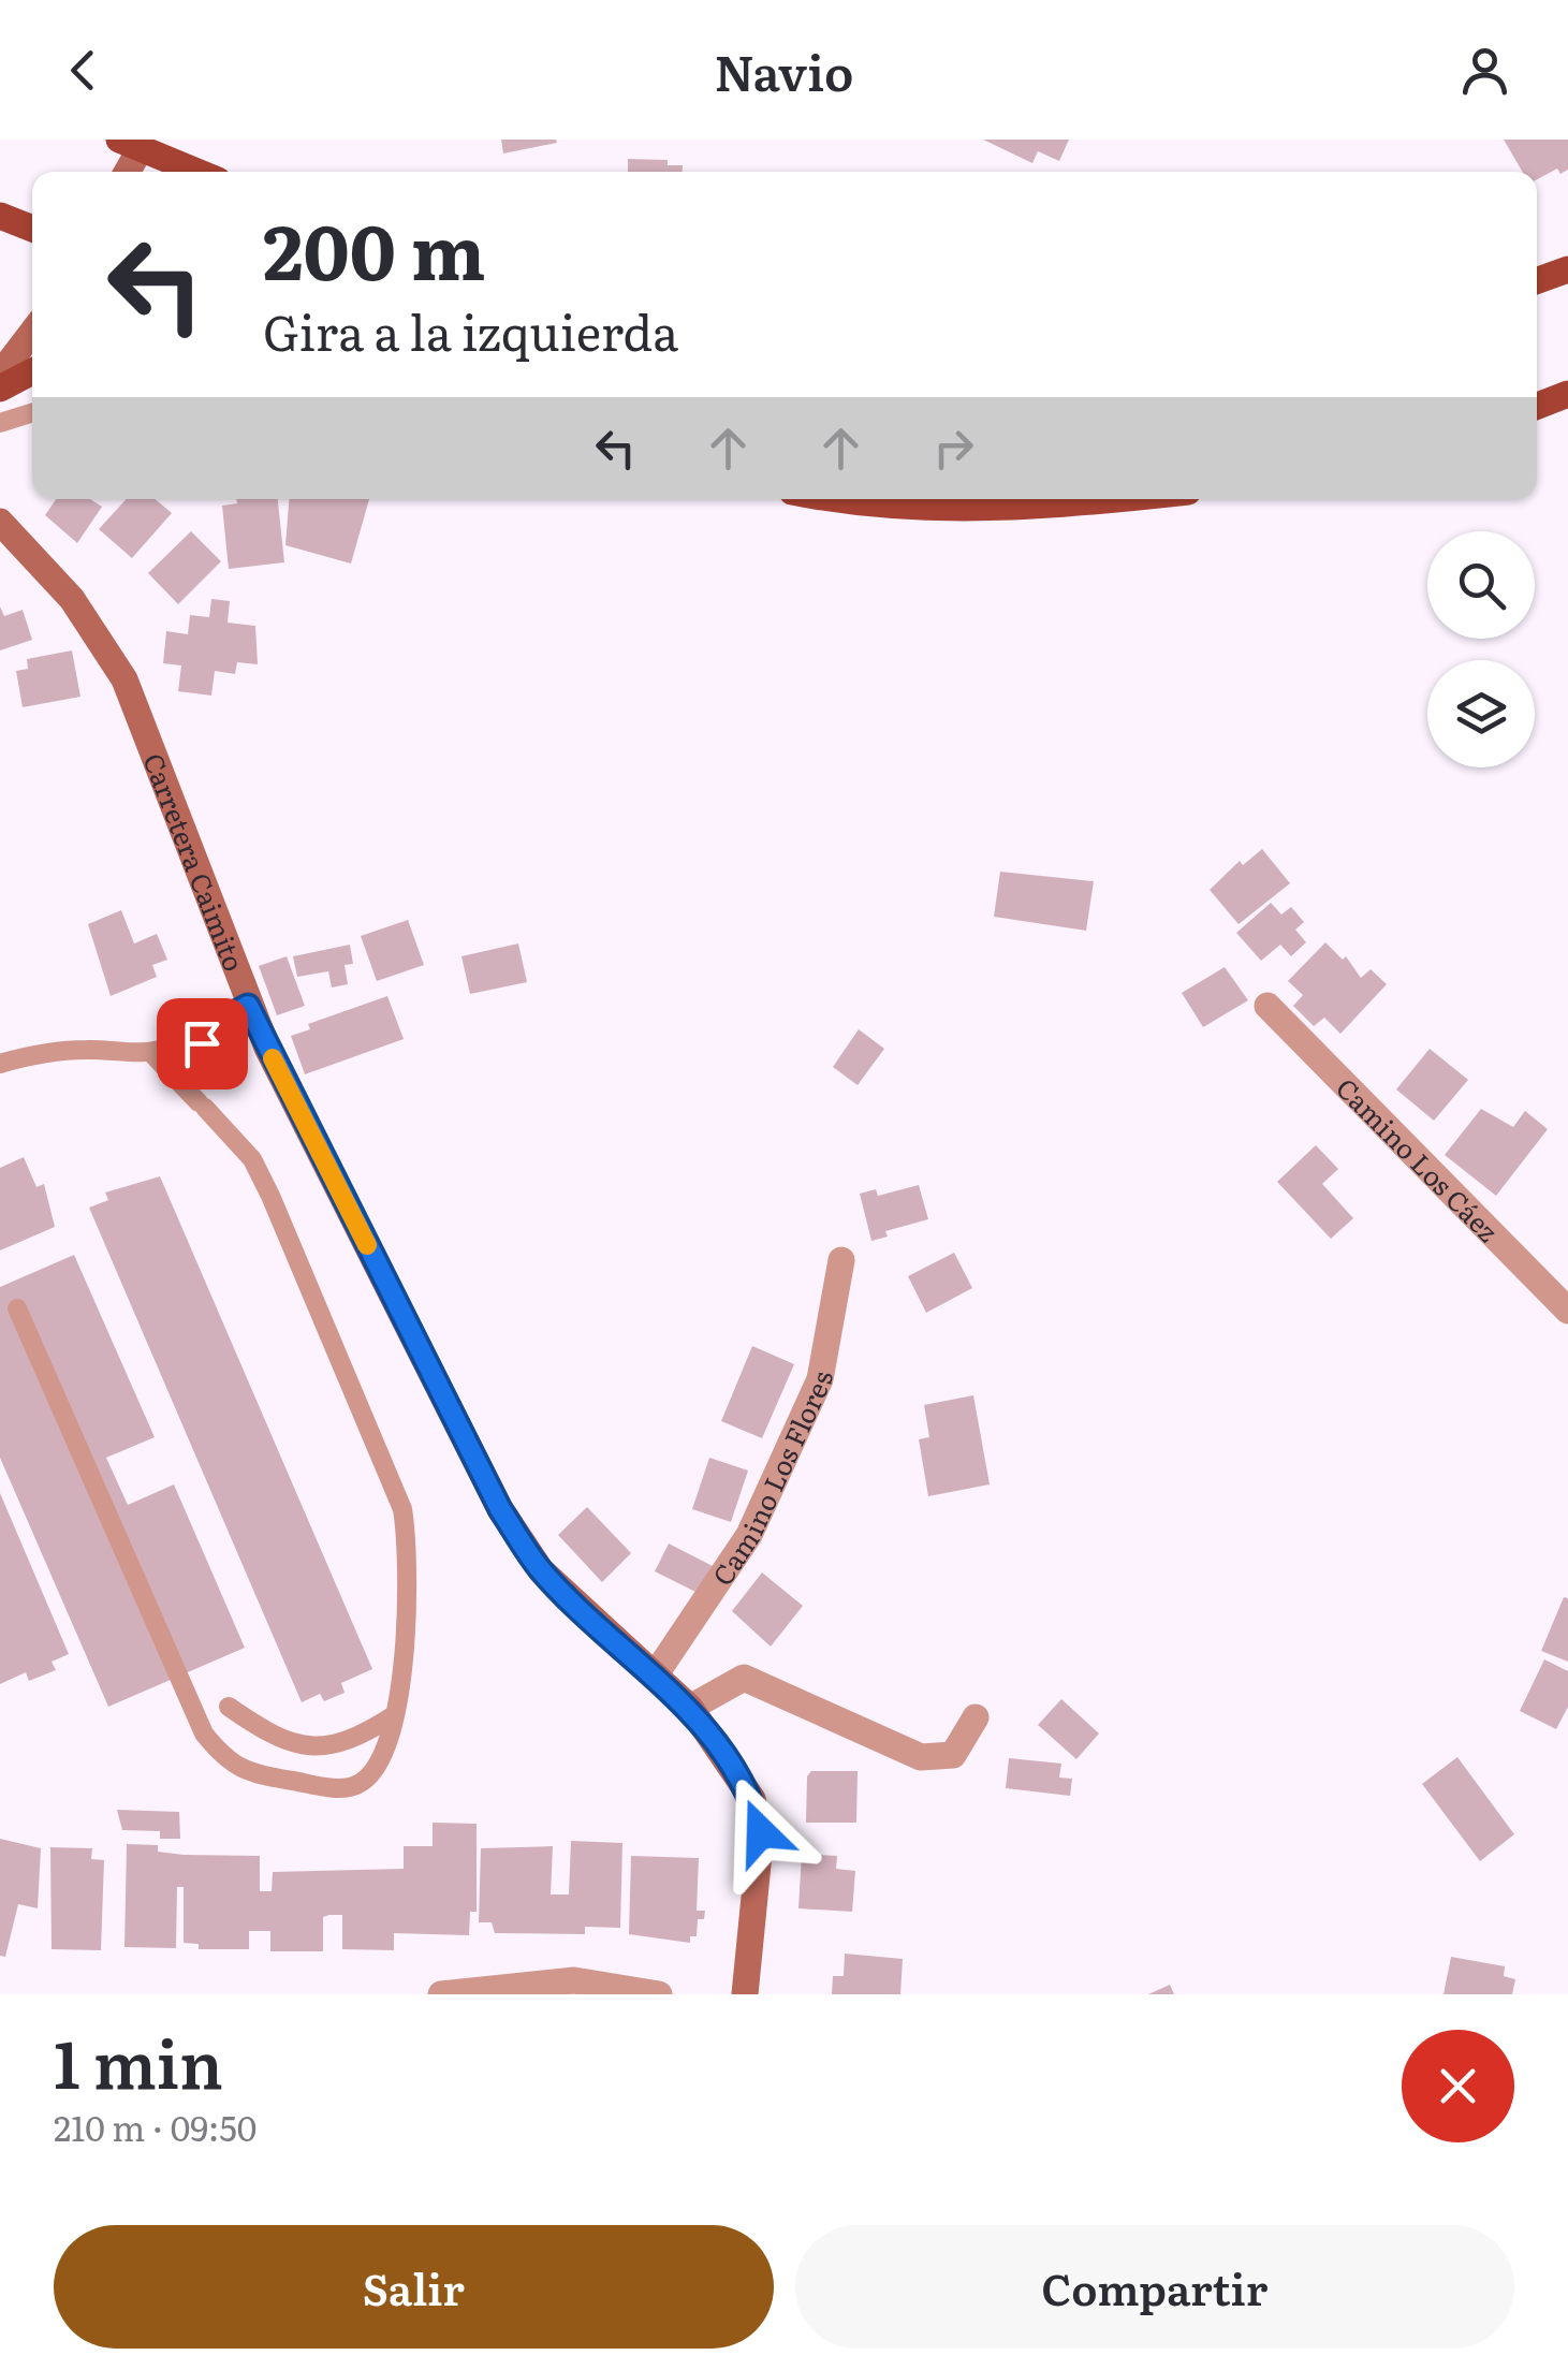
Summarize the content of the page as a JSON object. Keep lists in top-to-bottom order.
{
  "streets": {
    "street": ["Carretera Caimito", "Camino Los Cáez", "Camino Los Flores"]
  },
  "crossings": [
    ["Carretera Caimito", "Camino Los Flores"]
  ],
  "page": {
    "header": "Navio",
    "turn": ["200 m", "Gira a la izquierda"],
    "heading": ["1 min", "210 m · 09:50"],
    "buttons": ["Salir", "Compartir"]
  }
}
